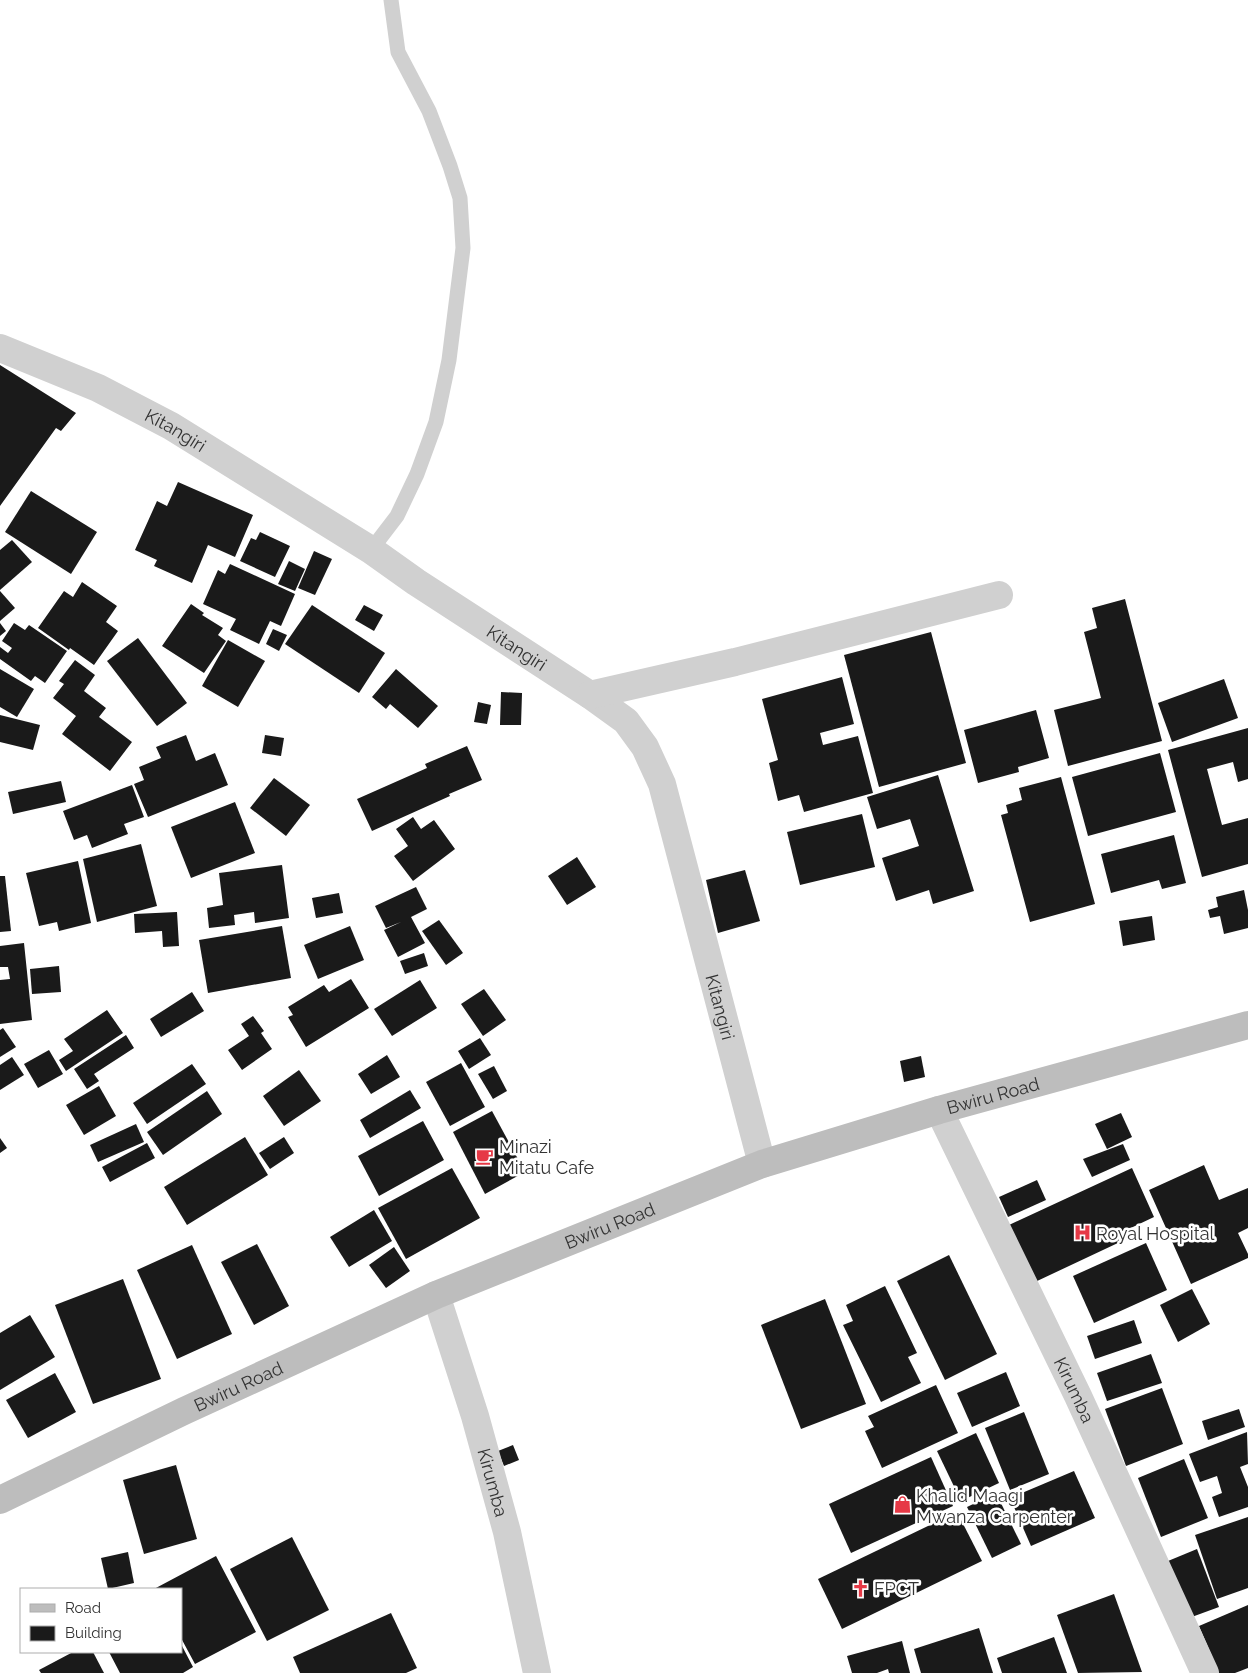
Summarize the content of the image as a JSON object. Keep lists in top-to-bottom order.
{
  "streets": {
    "main road": ["Bwiru Road"],
    "street": ["Kitangiri", "Kirumba"]
  },
  "crossings": [
    ["Kitangiri", "Bwiru Road"],
    ["Bwiru Road", "Kirumba"]
  ],
  "places": {
    "cafe": ["Minazi Mitatu Cafe"],
    "hospital": ["Royal Hospital"],
    "shop": ["Khalid Maagi Mwanza Carpenter"],
    "church": ["FPCT"]
  },
  "legend": ["Road", "Building"]
}
